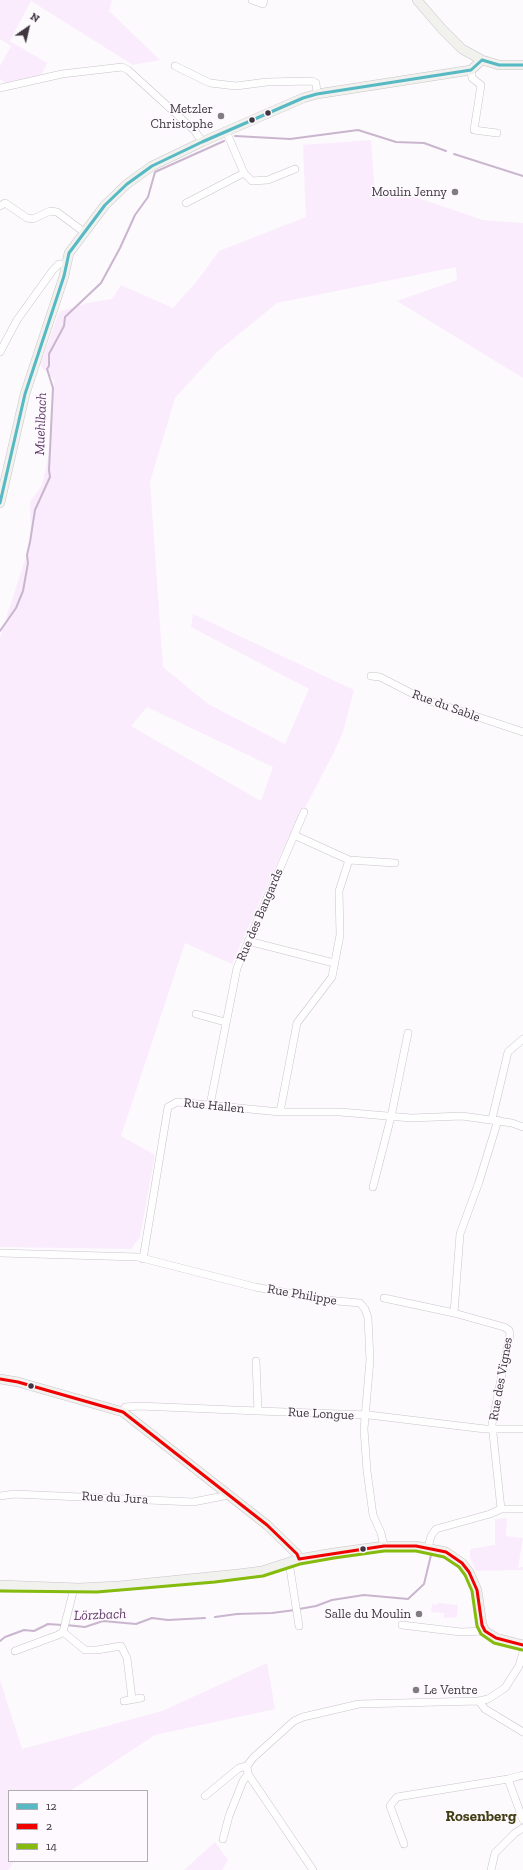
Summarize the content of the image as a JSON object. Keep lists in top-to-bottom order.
{
  "streets": {
    "street": [
      "Rue du Sable",
      "Rue des Bangards",
      "Rue Hallen",
      "Rue Philippe",
      "Rue des Vignes",
      "Rue Longue",
      "Rue du Jura"
    ]
  },
  "crossings": [
    ["Rue des Bangards", "Rue Hallen"],
    ["Rue Hallen", "Rue Philippe"],
    ["Rue Philippe", "Rue Longue"],
    ["Rue des Vignes", "Rue Longue"]
  ],
  "districts": ["Rosenberg"],
  "water": ["Muehlbach", "Lörzbach"],
  "places": [
    "Metzler Christophe",
    "Moulin Jenny",
    "Salle du Moulin",
    "Le Ventre"
  ],
  "lines": ["transit line 12", "transit line 2", "transit line 14"],
  "legend": ["12", "2", "14"],
  "north": "top right"
}
